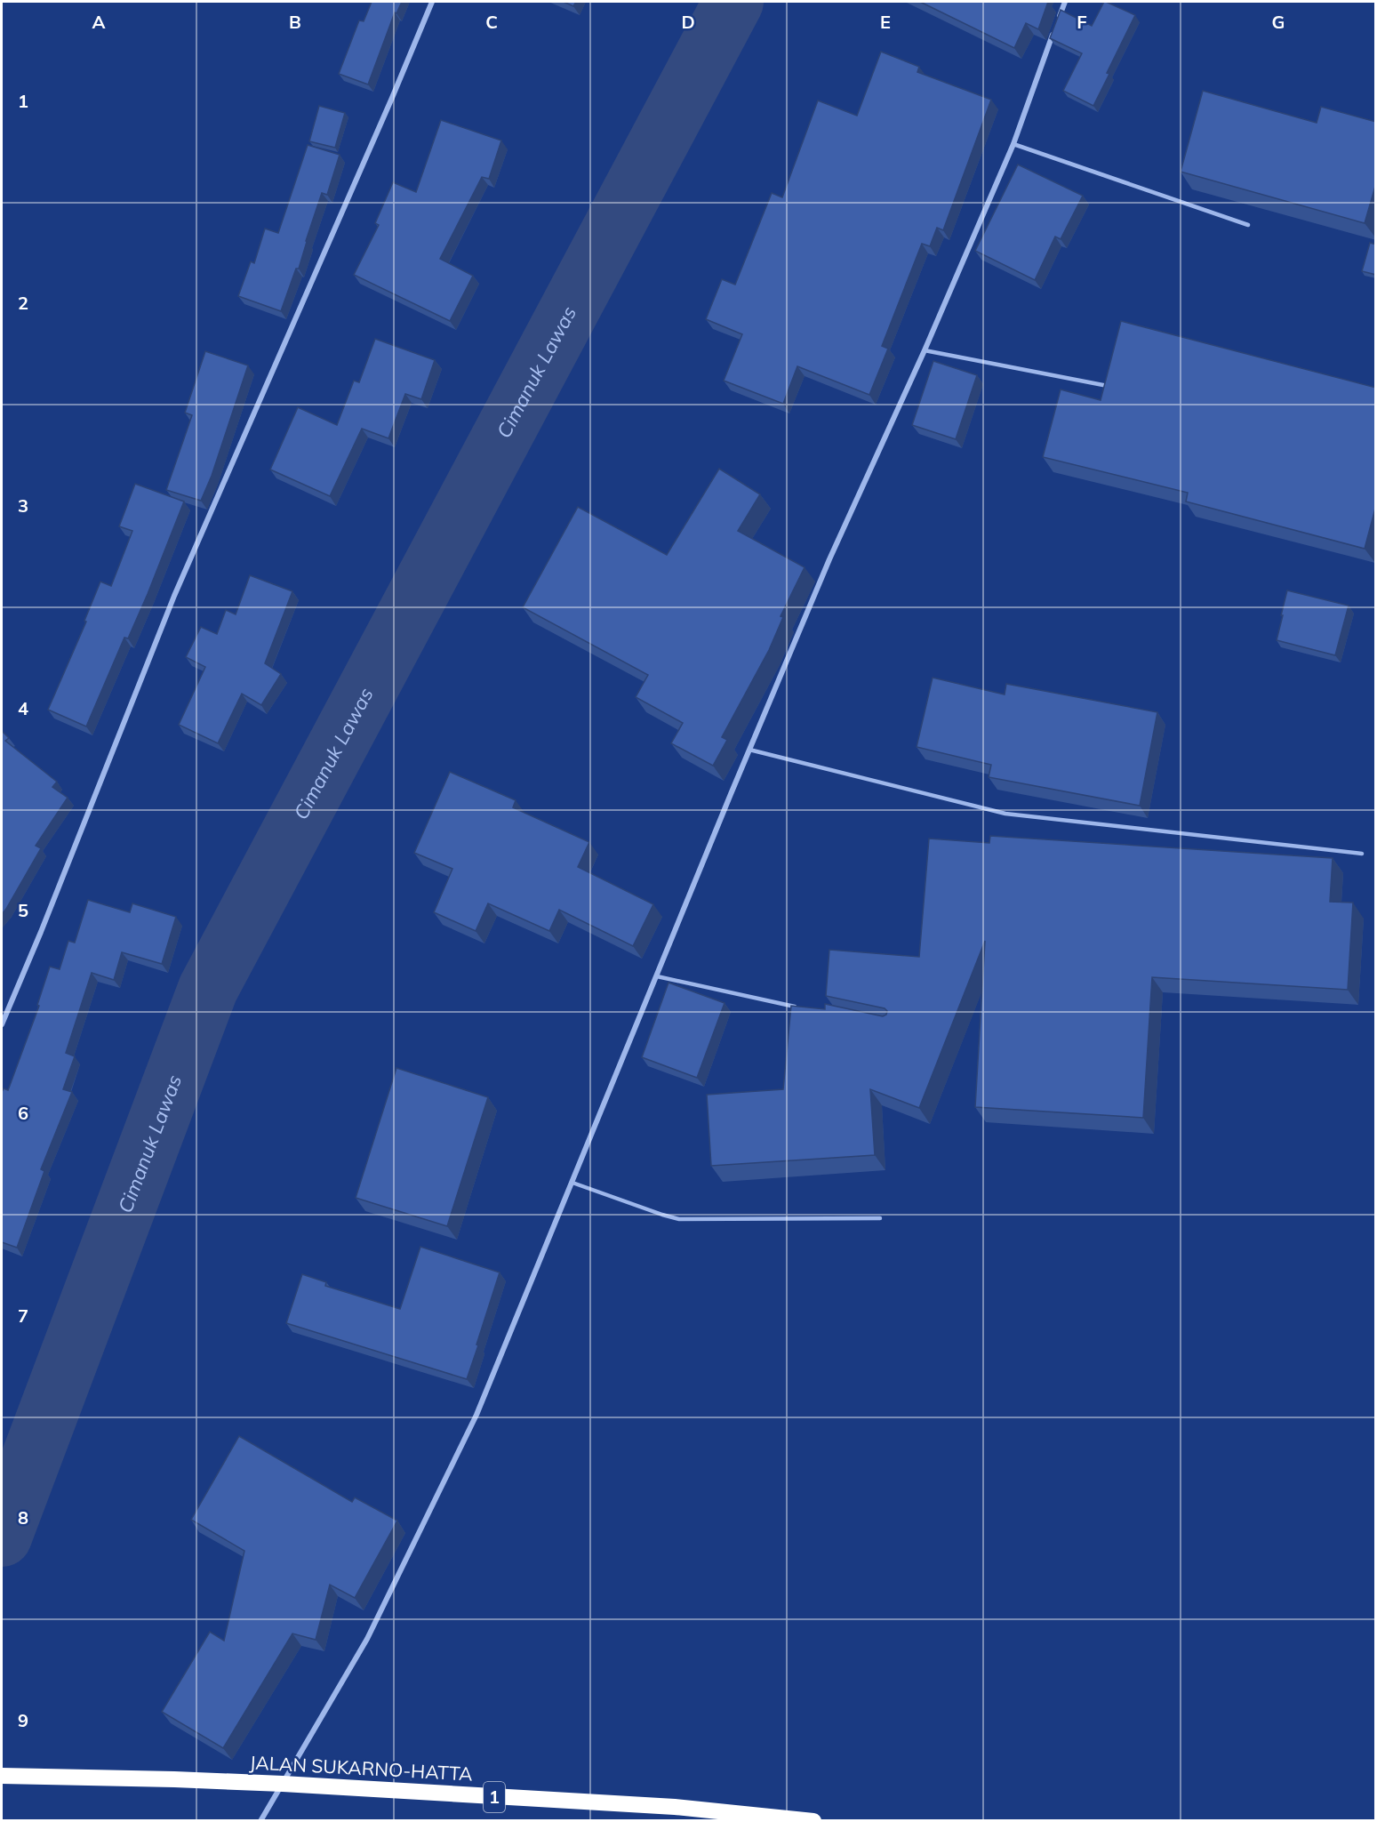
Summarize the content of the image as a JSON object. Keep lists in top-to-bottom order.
{
  "streets": {
    "highway": ["JALAN SUKARNO-HATTA", "1"]
  },
  "water": ["Cimanuk Lawas"],
  "grid": {
    "columns": [
      "A",
      "B",
      "C",
      "D",
      "E",
      "F",
      "G"
    ],
    "rows": [
      "1",
      "2",
      "3",
      "4",
      "5",
      "6",
      "7",
      "8",
      "9"
    ]
  }
}
